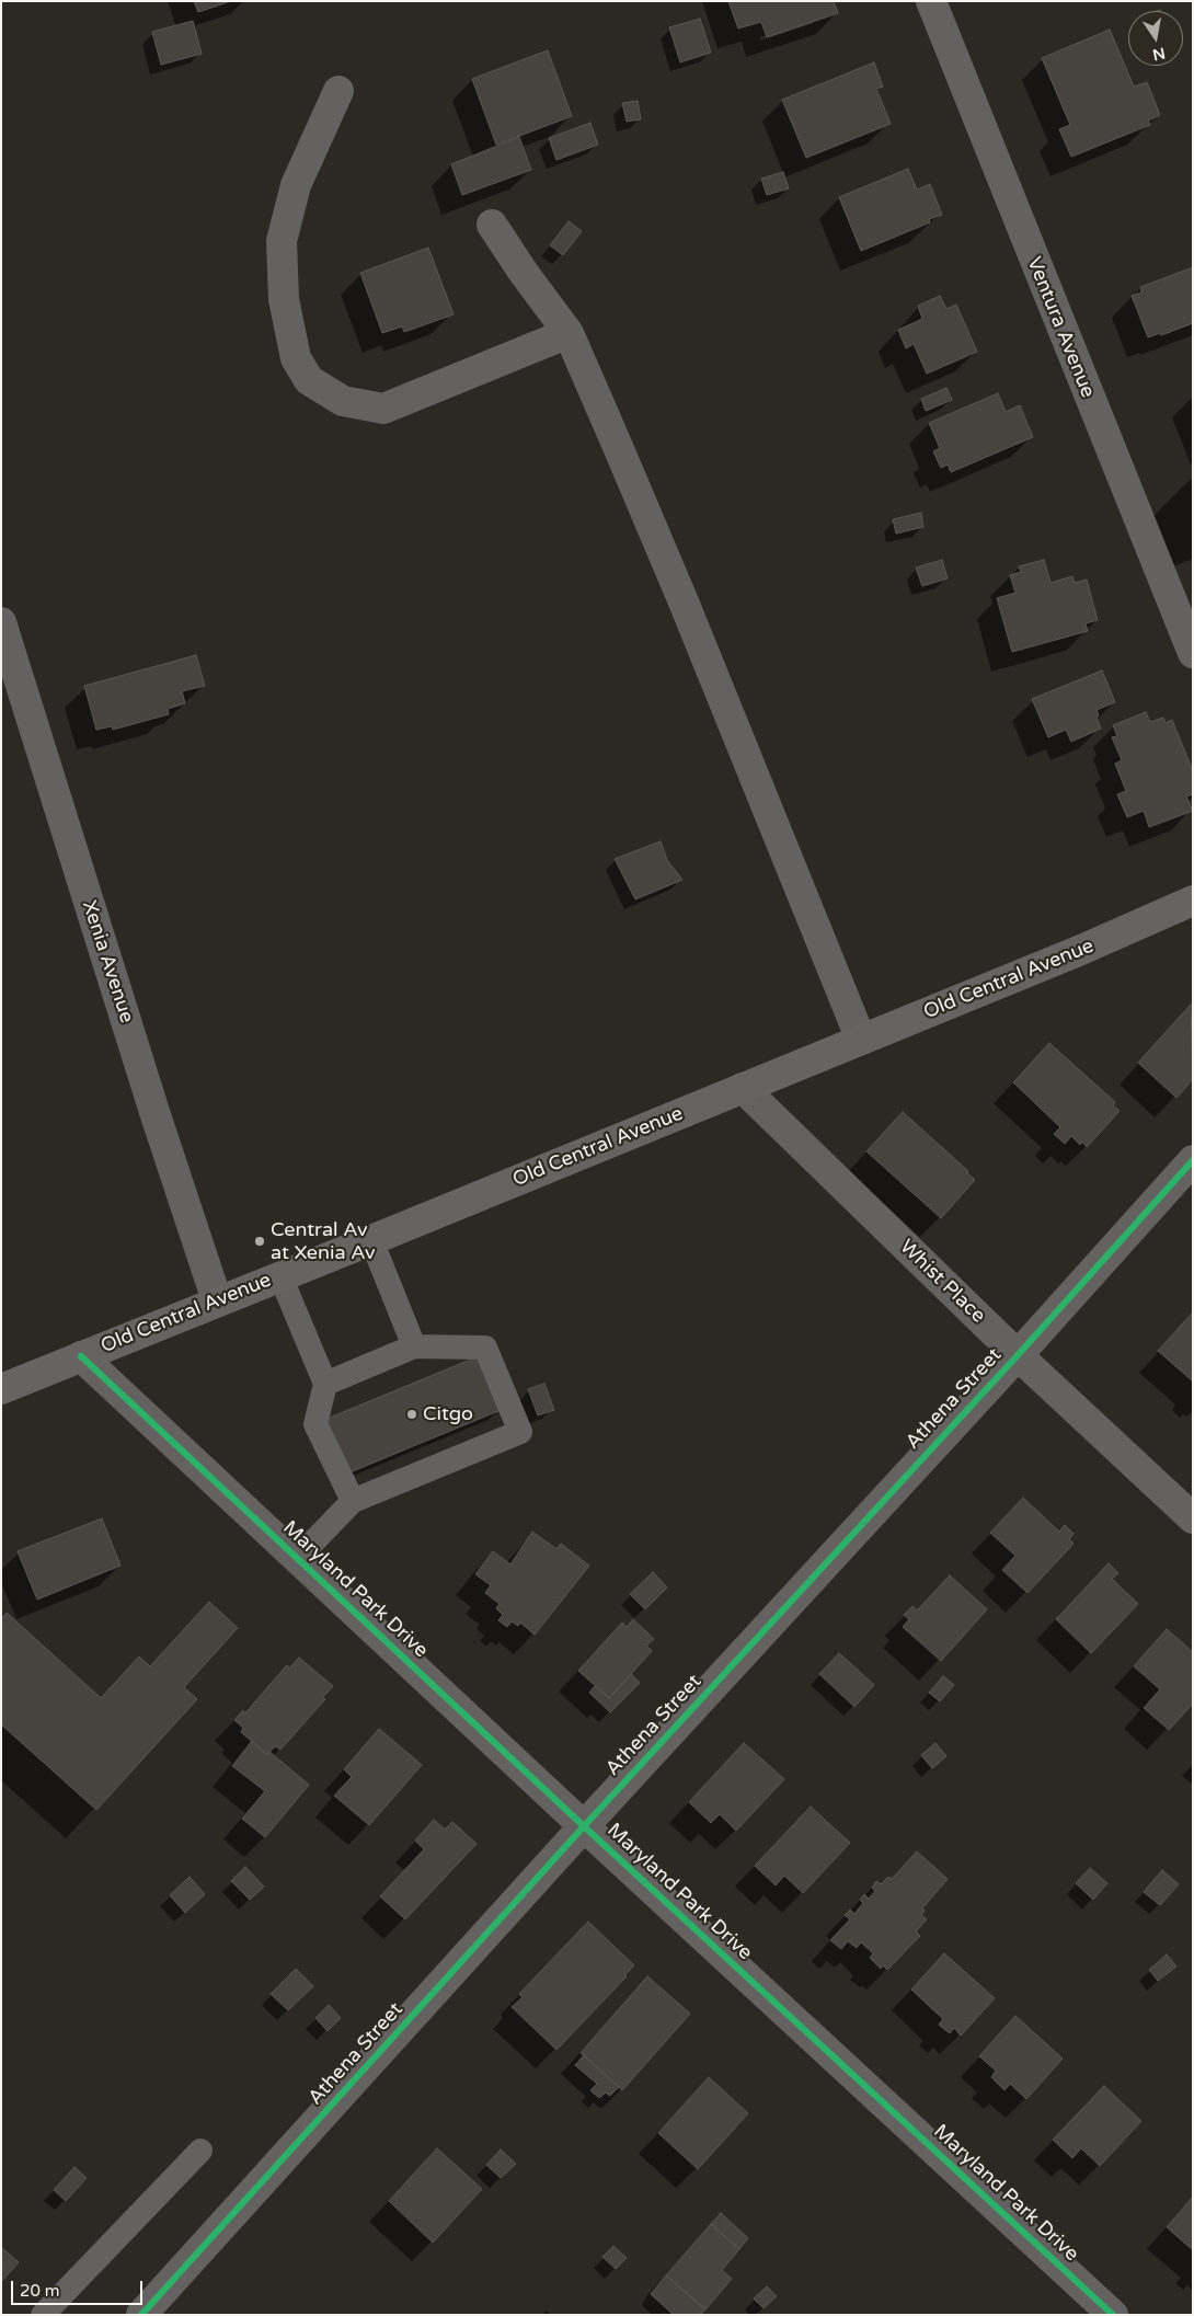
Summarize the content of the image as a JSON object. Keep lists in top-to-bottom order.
{
  "streets": {
    "main road": ["Old Central Avenue"],
    "street": [
      "Ventura Avenue",
      "Xenia Avenue",
      "Whist Place",
      "Athena Street",
      "Maryland Park Drive"
    ]
  },
  "crossings": [
    ["Xenia Avenue", "Old Central Avenue"],
    ["Old Central Avenue", "Whist Place"],
    ["Old Central Avenue", "Maryland Park Drive"],
    ["Whist Place", "Athena Street"],
    ["Athena Street", "Maryland Park Drive"]
  ],
  "places": ["Central Av at Xenia Av", "Citgo"],
  "scale_bar": "20 m",
  "north": "bottom"
}
